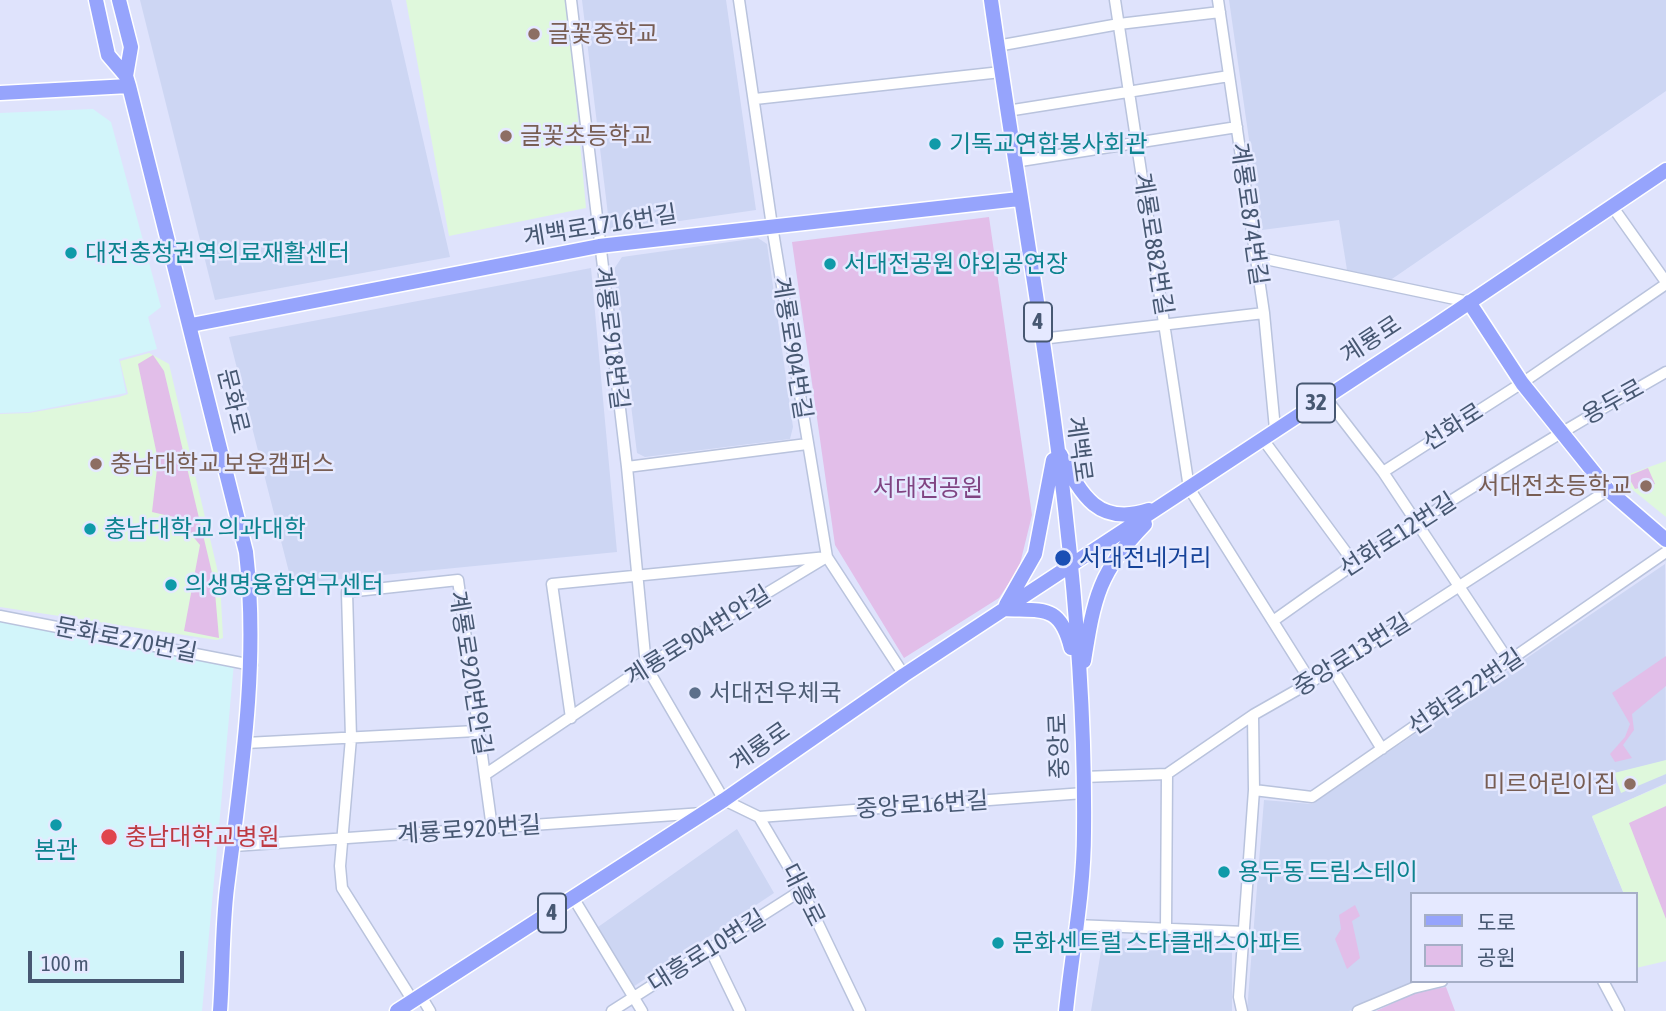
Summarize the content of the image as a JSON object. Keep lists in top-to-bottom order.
{
  "streets": {
    "main road": [
      "계백로1716번길",
      "4",
      "계룡로",
      "문화로",
      "32",
      "계백로",
      "중앙로"
    ],
    "street": [
      "계룡로874번길",
      "계룡로882번길",
      "계룡로918번길",
      "계룡로904번길",
      "용두로",
      "선화로",
      "선화로12번길",
      "계룡로904번안길",
      "문화로270번길",
      "중앙로13번길",
      "계룡로920번안길",
      "선화로22번길",
      "중앙로16번길",
      "계룡로920번길",
      "대흥로",
      "대흥로10번길"
    ]
  },
  "crossings": [
    ["계룡로874번길", "계룡로"],
    ["계백로1716번길", "계룡로918번길"],
    ["계백로1716번길", "계룡로904번길"],
    ["계백로1716번길", "문화로"],
    ["계백로1716번길", "계백로"],
    ["계룡로882번길", "계룡로"],
    ["계룡로918번길", "계룡로"],
    ["계룡로918번길", "계룡로904번안길"],
    ["계룡로", "계룡로904번길"],
    ["계룡로", "계백로"],
    ["계룡로", "계룡로920번안길"],
    ["계룡로", "중앙로"],
    ["계룡로", "계룡로920번길"],
    ["계룡로904번길", "계룡로904번안길"],
    ["문화로", "문화로270번길"],
    ["문화로", "계룡로920번길"],
    ["용두로", "선화로12번길"],
    ["계백로", "중앙로"],
    ["계룡로904번안길", "계룡로920번안길"],
    ["계룡로920번안길", "계룡로920번길"],
    ["중앙로", "중앙로16번길"],
    ["중앙로16번길", "대흥로"],
    ["대흥로", "대흥로10번길"]
  ],
  "parks": ["서대전공원"],
  "places": [
    "글꽃중학교",
    "글꽃초등학교",
    "기독교연합봉사회관",
    "대전충청권역의료재활센터",
    "서대전공원 야외공연장",
    "충남대학교 보운캠퍼스",
    "서대전초등학교",
    "충남대학교 의과대학",
    "서대전네거리",
    "의생명융합연구센터",
    "서대전우체국",
    "미르어린이집",
    "본관",
    "충남대학교병원",
    "용두동 드림스테이",
    "문화센트럴 스타클래스아파트"
  ],
  "legend": ["도로", "공원"],
  "scale_bar": "100 m"
}
